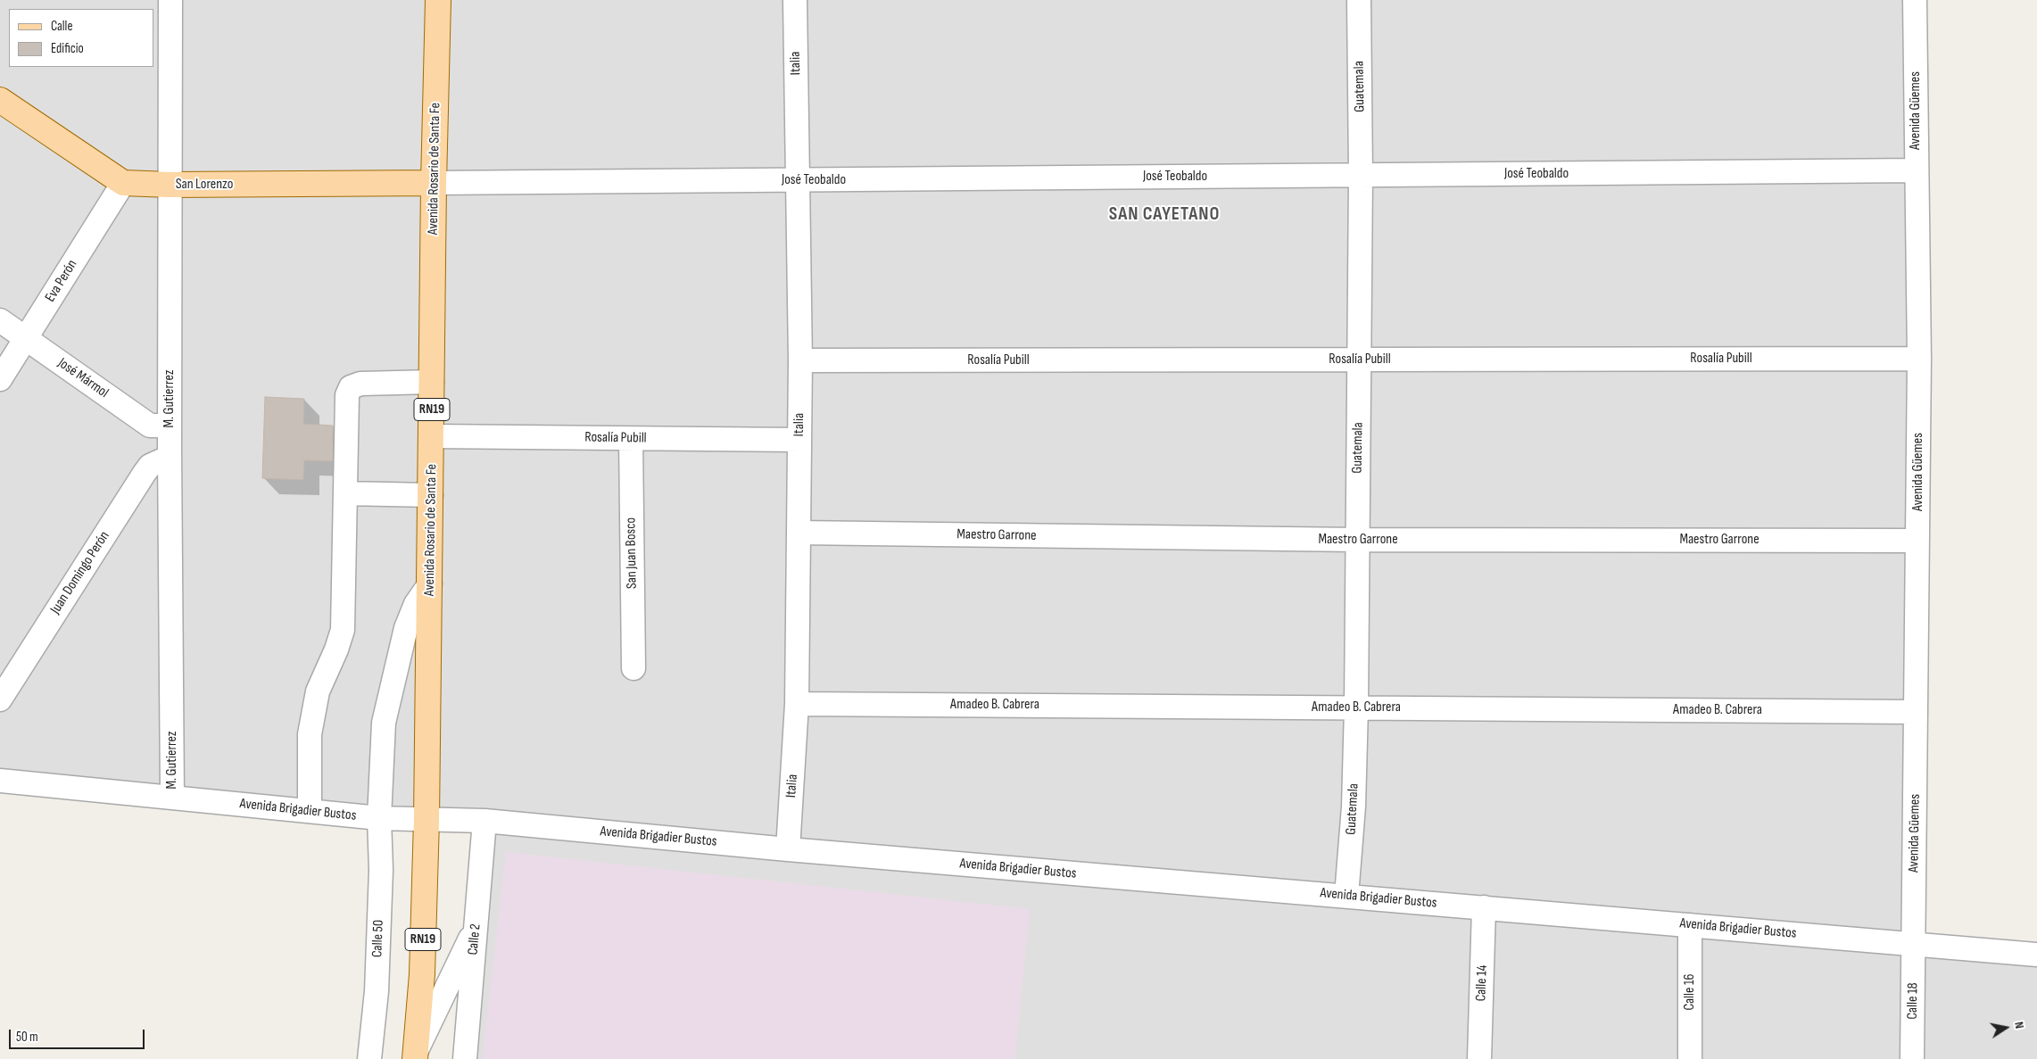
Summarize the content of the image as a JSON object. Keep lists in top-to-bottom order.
{
  "streets": {
    "main road": ["Avenida Rosario de Santa Fe", "San Lorenzo", "RN19"],
    "street": [
      "Italia",
      "Guatemala",
      "Avenida Güemes",
      "José Teobaldo",
      "Eva Perón",
      "Rosalía Pubill",
      "José Mármol",
      "M. Gutierrez",
      "Maestro Garrone",
      "San Juan Bosco",
      "Juan Domingo Perón",
      "Amadeo B. Cabrera",
      "Avenida Brigadier Bustos",
      "Calle 50",
      "Calle 2",
      "Calle 14",
      "Calle 16",
      "Calle 18"
    ]
  },
  "crossings": [
    ["Italia", "José Teobaldo"],
    ["Italia", "Rosalía Pubill"],
    ["Italia", "Maestro Garrone"],
    ["Italia", "Amadeo B. Cabrera"],
    ["Italia", "Avenida Brigadier Bustos"],
    ["Guatemala", "José Teobaldo"],
    ["Guatemala", "Rosalía Pubill"],
    ["Guatemala", "Maestro Garrone"],
    ["Guatemala", "Amadeo B. Cabrera"],
    ["Guatemala", "Avenida Brigadier Bustos"],
    ["Avenida Güemes", "José Teobaldo"],
    ["Avenida Güemes", "Rosalía Pubill"],
    ["Avenida Güemes", "Maestro Garrone"],
    ["Avenida Güemes", "Amadeo B. Cabrera"],
    ["Avenida Güemes", "Avenida Brigadier Bustos"],
    ["Avenida Güemes", "Calle 18"],
    ["Avenida Rosario de Santa Fe", "José Teobaldo"],
    ["Avenida Rosario de Santa Fe", "San Lorenzo"],
    ["Avenida Rosario de Santa Fe", "Rosalía Pubill"],
    ["Avenida Rosario de Santa Fe", "Avenida Brigadier Bustos"],
    ["Avenida Rosario de Santa Fe", "Calle 50"],
    ["José Teobaldo", "San Lorenzo"],
    ["San Lorenzo", "Eva Perón"],
    ["San Lorenzo", "M. Gutierrez"],
    ["Eva Perón", "José Mármol"],
    ["Rosalía Pubill", "San Juan Bosco"],
    ["José Mármol", "M. Gutierrez"],
    ["M. Gutierrez", "Juan Domingo Perón"],
    ["M. Gutierrez", "Avenida Brigadier Bustos"],
    ["Avenida Brigadier Bustos", "Calle 50"],
    ["Avenida Brigadier Bustos", "Calle 2"],
    ["Avenida Brigadier Bustos", "Calle 14"],
    ["Avenida Brigadier Bustos", "Calle 16"],
    ["Avenida Brigadier Bustos", "Calle 18"]
  ],
  "districts": ["SAN CAYETANO"],
  "legend": ["Calle", "Edificio"],
  "scale_bar": "50 m",
  "north": "right"
}
